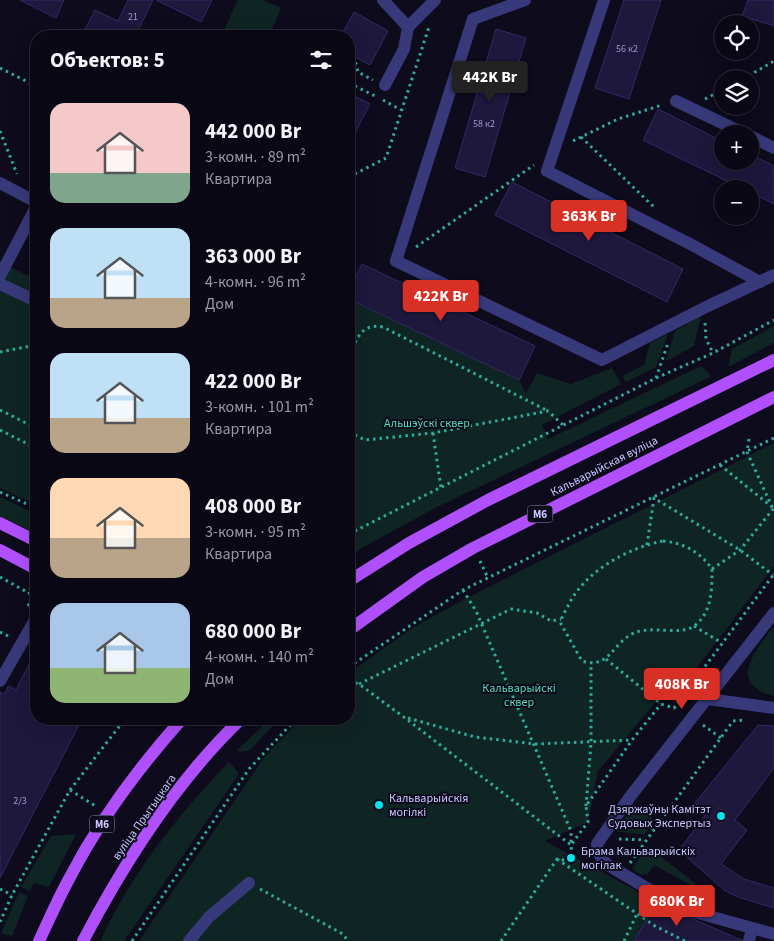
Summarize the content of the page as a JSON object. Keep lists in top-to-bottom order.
{
  "streets": {
    "main road": ["Кальварыйская вуліца", "М6", "вуліца Прытыцкага"]
  },
  "parks": ["Альшэўскі сквер", "Кальварыйскі сквер"],
  "places": ["Кальварыйскія могілкі", "Дзяржаўны Камітэт Судовых Экспертыз", "Брама Кальварыйскіх могілак"],
  "house_numbers": [
    "21",
    "56 к2",
    "58 к2",
    "2/3"
  ],
  "page": {
    "map_buttons": ["+", "−"],
    "heading": "Объектов: 5",
    "price": [
      "442K Br",
      "363K Br",
      "422K Br",
      "408K Br",
      "680K Br"
    ],
    "list": [
      {
        "name": "442 000 Br",
        "note": "3-комн. · 89 m² · Квартира"
      },
      {
        "name": "363 000 Br",
        "note": "4-комн. · 96 m² · Дом"
      },
      {
        "name": "422 000 Br",
        "note": "3-комн. · 101 m² · Квартира"
      },
      {
        "name": "408 000 Br",
        "note": "3-комн. · 95 m² · Квартира"
      },
      {
        "name": "680 000 Br",
        "note": "4-комн. · 140 m² · Дом"
      }
    ]
  }
}
